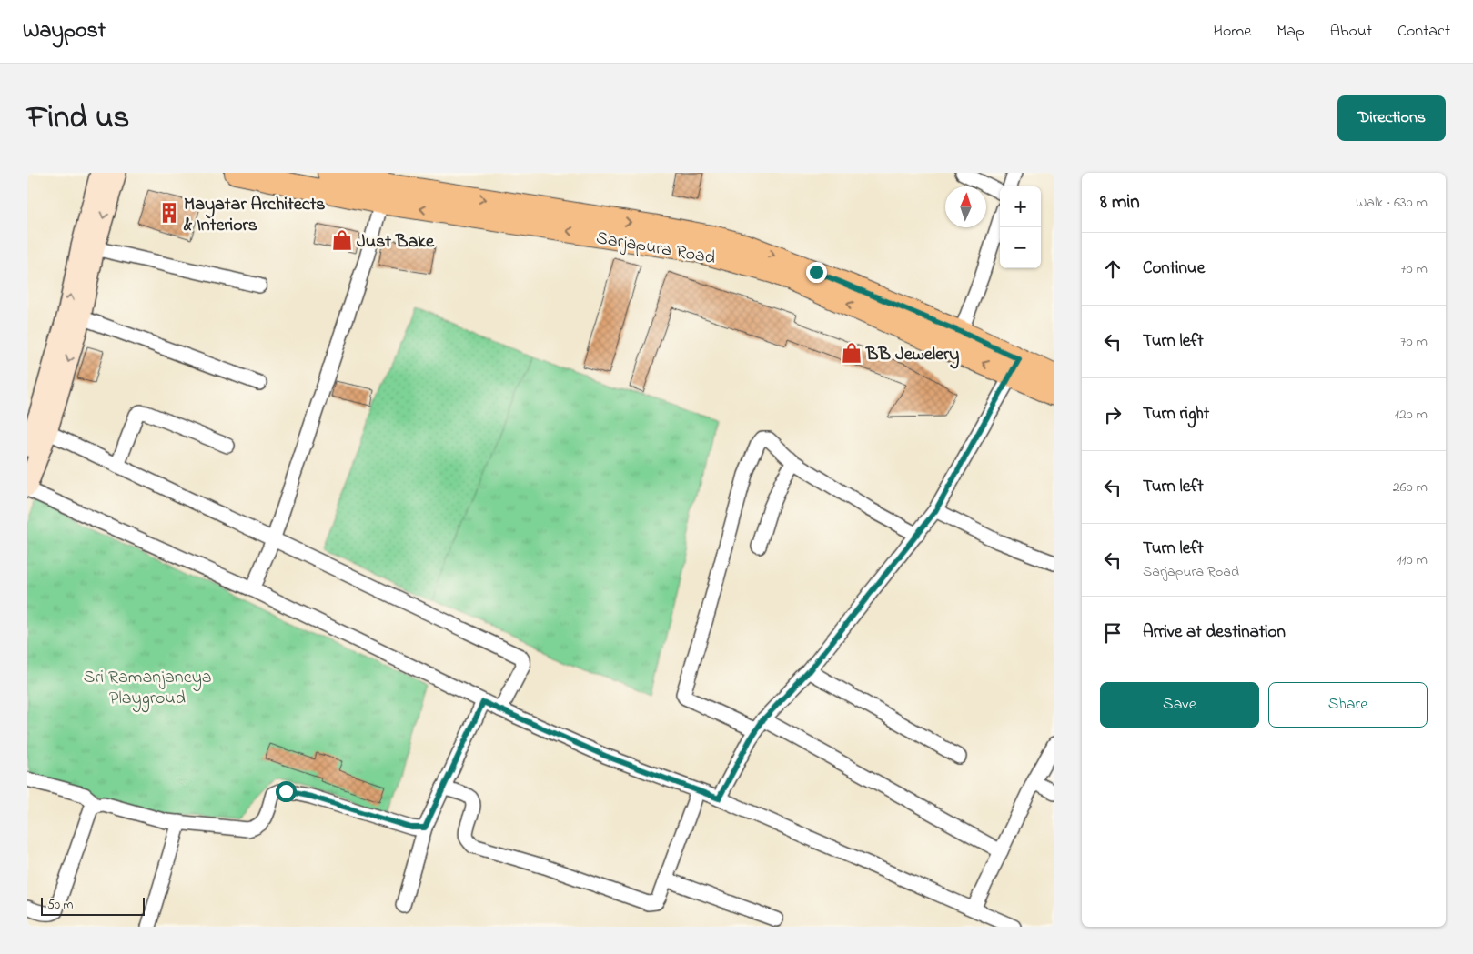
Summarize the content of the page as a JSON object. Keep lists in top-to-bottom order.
{
  "streets": {
    "main road": ["Sarjapura Road"]
  },
  "parks": ["Sri Ramanjaneya Playgroud"],
  "places": {
    "building": ["Mayatar Architects & Interiors"],
    "shop": ["Just Bake", "BB Jewelery"]
  },
  "scale_bar": "50 m",
  "north": "top",
  "page": {
    "header": "Waypost",
    "nav": [
      "Home",
      "Map",
      "About",
      "Contact"
    ],
    "title": "Find us",
    "buttons": [
      "Directions",
      ["Save", "Share"]
    ],
    "heading": ["8 min", "Walk · 630 m"],
    "map_buttons": ["+", "−"],
    "list": [
      ["Continue", "70 m"],
      ["Turn left", "70 m"],
      ["Turn right", "120 m"],
      ["Turn left", "260 m"],
      ["Turn left", "Sarjapura Road", "110 m"],
      "Arrive at destination"
    ],
    "scale": "50 m"
  }
}
